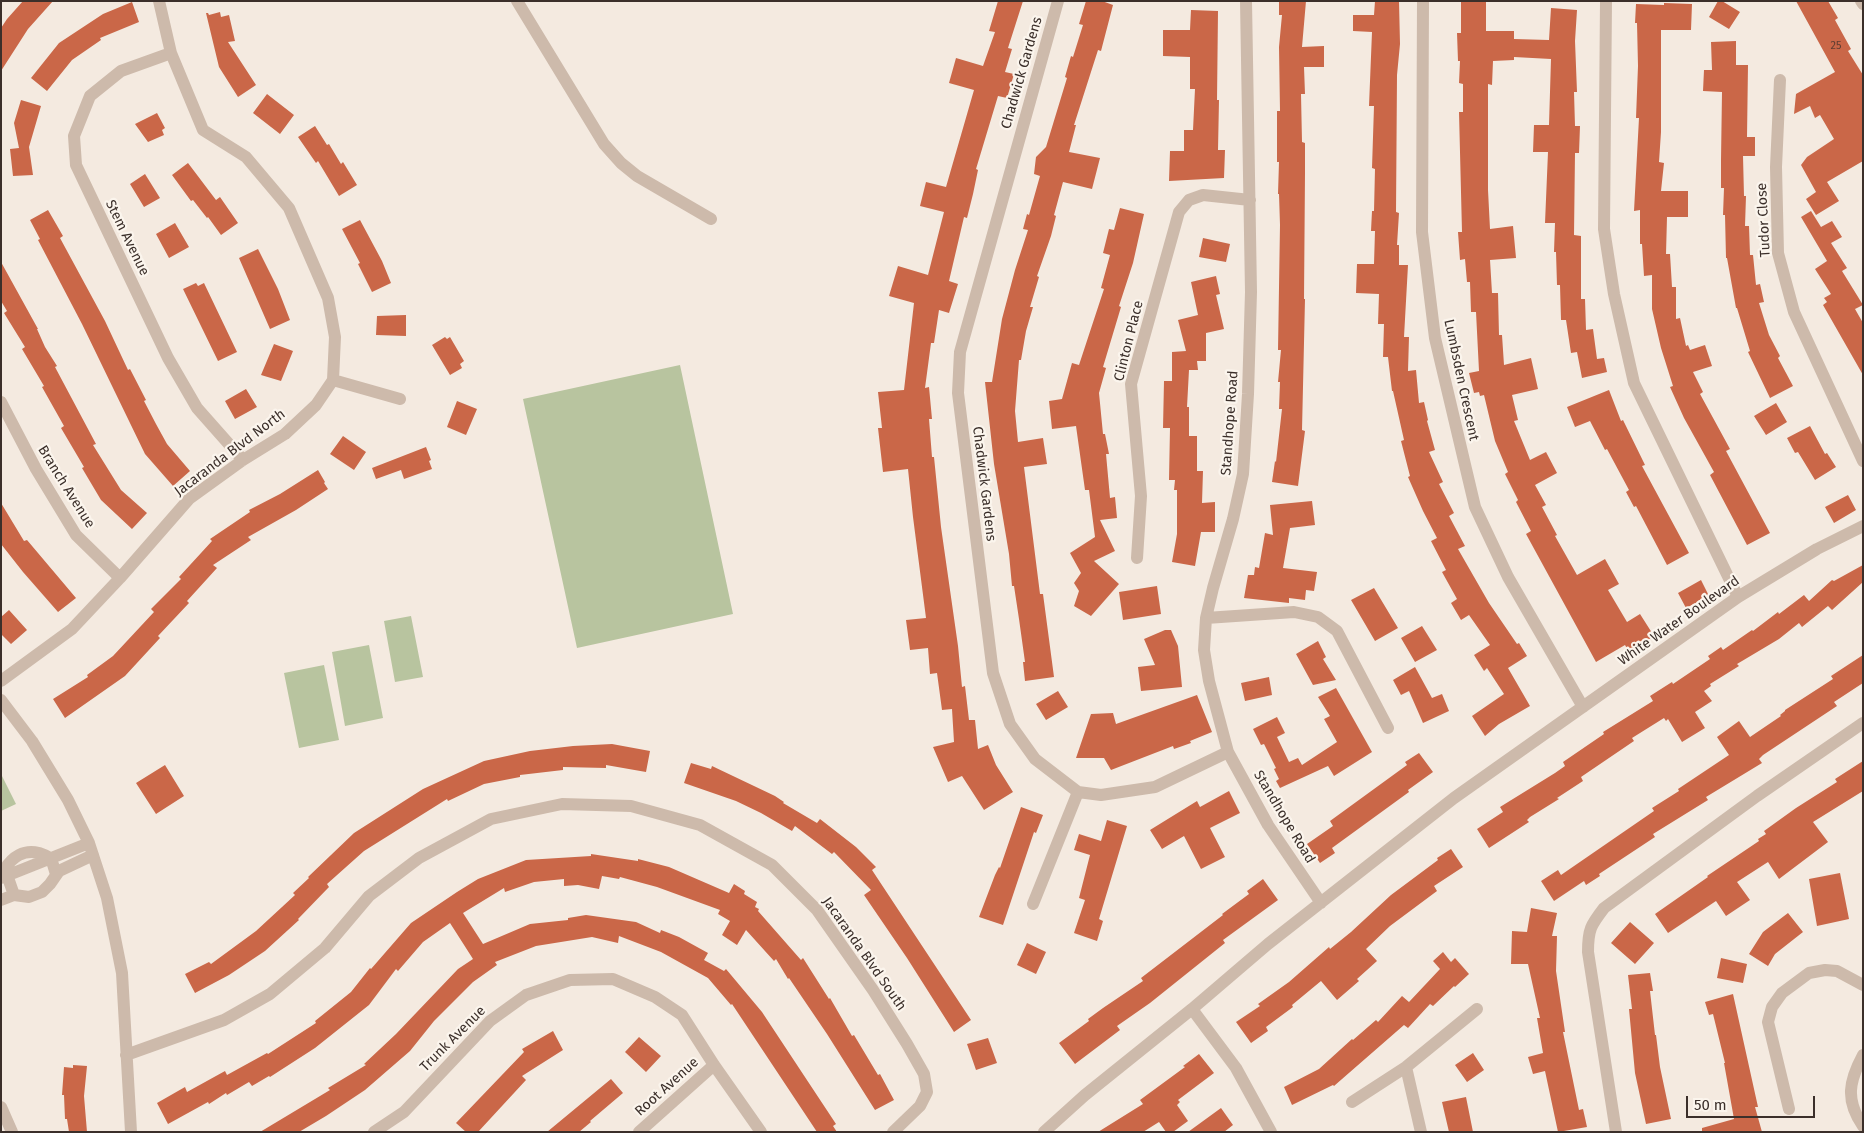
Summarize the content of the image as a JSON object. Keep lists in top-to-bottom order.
{
  "streets": {
    "street": [
      "Chadwick Gardens",
      "Tudor Close",
      "Stem Avenue",
      "Clinton Place",
      "Lumbsden Crescent",
      "Standhope Road",
      "Jacaranda Blvd North",
      "Branch Avenue",
      "White Water Boulevard",
      "Jacaranda Blvd South",
      "Trunk Avenue",
      "Root Avenue"
    ]
  },
  "crossings": [
    ["Stem Avenue", "Jacaranda Blvd North"],
    ["Clinton Place", "Standhope Road"],
    ["Lumbsden Crescent", "White Water Boulevard"],
    ["Standhope Road", "White Water Boulevard"],
    ["Jacaranda Blvd North", "Branch Avenue"],
    ["Trunk Avenue", "Root Avenue"]
  ],
  "house_numbers": ["25"],
  "scale_bar": "50 m"
}
